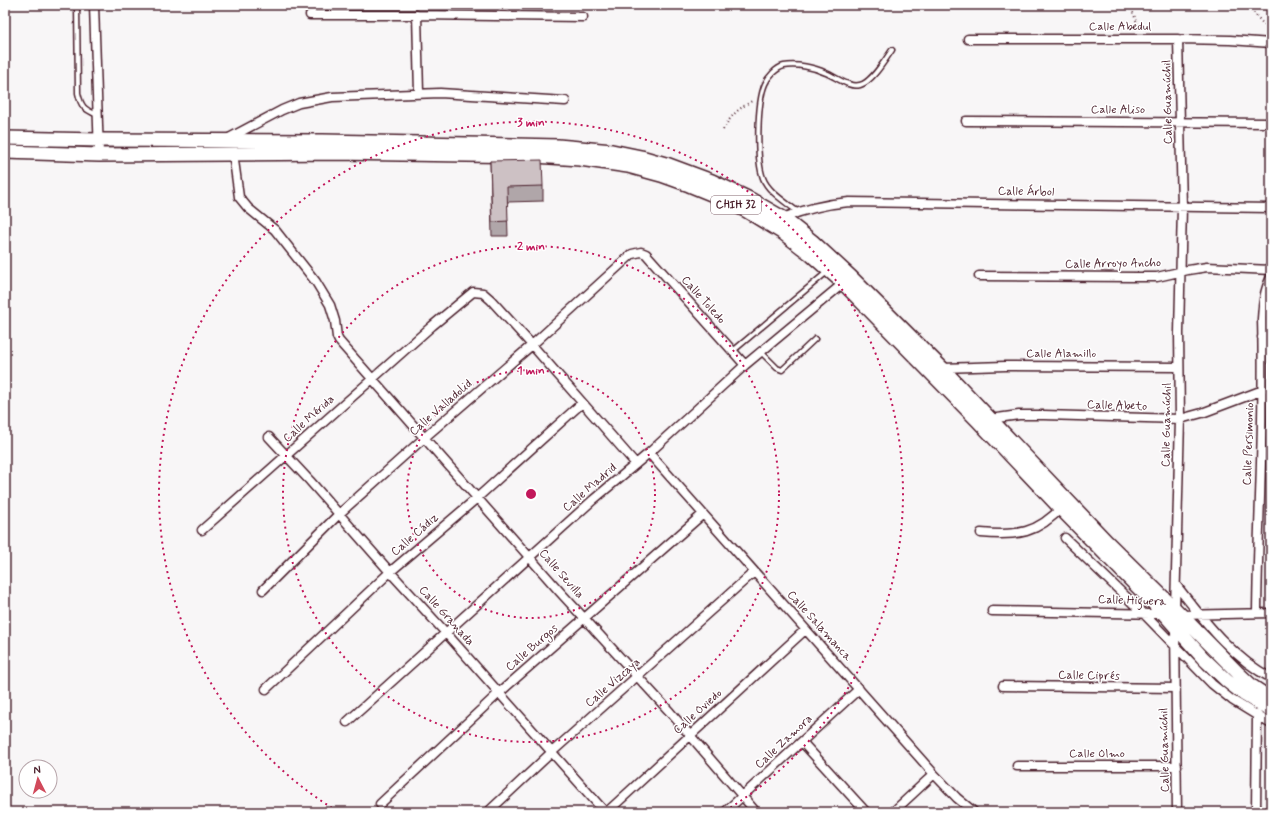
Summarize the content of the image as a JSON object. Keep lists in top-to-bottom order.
{
  "streets": {
    "main road": ["CHIH 32"],
    "street": [
      "Calle Abedul",
      "Calle Guamúchil",
      "Calle Aliso",
      "Calle Árbol",
      "Calle Arroyo Ancho",
      "Calle Toledo",
      "Calle Alamillo",
      "Calle Abeto",
      "Calle Valladolid",
      "Calle Mérida",
      "Calle Persimonio",
      "Calle Madrid",
      "Calle Cádiz",
      "Calle Sevilla",
      "Calle Higuera",
      "Calle Granada",
      "Calle Salamanca",
      "Calle Burgos",
      "Calle Ciprés",
      "Calle Vizcaya",
      "Calle Oviedo",
      "Calle Zamora",
      "Calle Olmo"
    ]
  },
  "crossings": [
    ["Calle Abedul", "Calle Guamúchil"],
    ["Calle Guamúchil", "Calle Aliso"],
    ["Calle Guamúchil", "Calle Árbol"],
    ["Calle Guamúchil", "CHIH 32"],
    ["Calle Guamúchil", "Calle Arroyo Ancho"],
    ["Calle Guamúchil", "Calle Alamillo"],
    ["Calle Guamúchil", "Calle Abeto"],
    ["Calle Guamúchil", "Calle Higuera"],
    ["Calle Guamúchil", "Calle Ciprés"],
    ["Calle Guamúchil", "Calle Olmo"],
    ["Calle Árbol", "CHIH 32"],
    ["CHIH 32", "Calle Alamillo"],
    ["CHIH 32", "Calle Abeto"],
    ["CHIH 32", "Calle Madrid"],
    ["CHIH 32", "Calle Sevilla"],
    ["CHIH 32", "Calle Higuera"],
    ["Calle Toledo", "Calle Valladolid"],
    ["Calle Toledo", "Calle Madrid"],
    ["Calle Abeto", "Calle Persimonio"],
    ["Calle Valladolid", "Calle Mérida"],
    ["Calle Valladolid", "Calle Sevilla"],
    ["Calle Valladolid", "Calle Granada"],
    ["Calle Mérida", "Calle Sevilla"],
    ["Calle Mérida", "Calle Granada"],
    ["Calle Persimonio", "Calle Higuera"],
    ["Calle Madrid", "Calle Sevilla"],
    ["Calle Madrid", "Calle Granada"],
    ["Calle Madrid", "Calle Salamanca"],
    ["Calle Cádiz", "Calle Sevilla"],
    ["Calle Cádiz", "Calle Granada"],
    ["Calle Sevilla", "Calle Burgos"],
    ["Calle Sevilla", "Calle Vizcaya"],
    ["Calle Sevilla", "Calle Oviedo"],
    ["Calle Sevilla", "Calle Zamora"],
    ["Calle Granada", "Calle Burgos"],
    ["Calle Granada", "Calle Vizcaya"],
    ["Calle Granada", "Calle Oviedo"],
    ["Calle Salamanca", "Calle Burgos"],
    ["Calle Salamanca", "Calle Vizcaya"],
    ["Calle Salamanca", "Calle Oviedo"],
    ["Calle Salamanca", "Calle Zamora"]
  ],
  "north": "top",
  "rings": ["3 min", "2 min", "1 min"]
}
